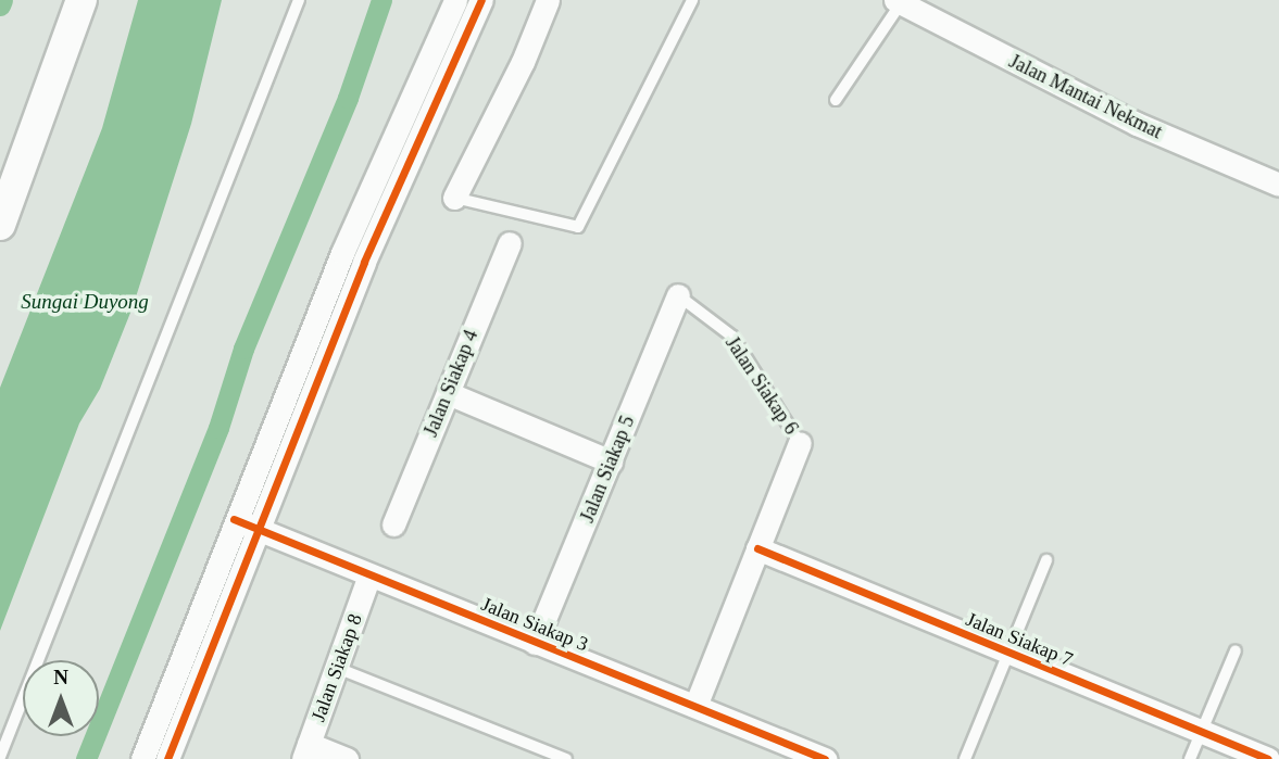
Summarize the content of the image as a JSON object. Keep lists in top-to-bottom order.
{
  "streets": {
    "street": [
      "Jalan Mantai Nekmat",
      "Jalan Siakap 4",
      "Jalan Siakap 6",
      "Jalan Siakap 5",
      "Jalan Siakap 3",
      "Jalan Siakap 7",
      "Jalan Siakap 8"
    ]
  },
  "crossings": [
    ["Jalan Siakap 6", "Jalan Siakap 5"],
    ["Jalan Siakap 6", "Jalan Siakap 3"],
    ["Jalan Siakap 6", "Jalan Siakap 7"],
    ["Jalan Siakap 5", "Jalan Siakap 3"],
    ["Jalan Siakap 3", "Jalan Siakap 8"]
  ],
  "water": ["Sungai Duyong"],
  "north": "top"
}
